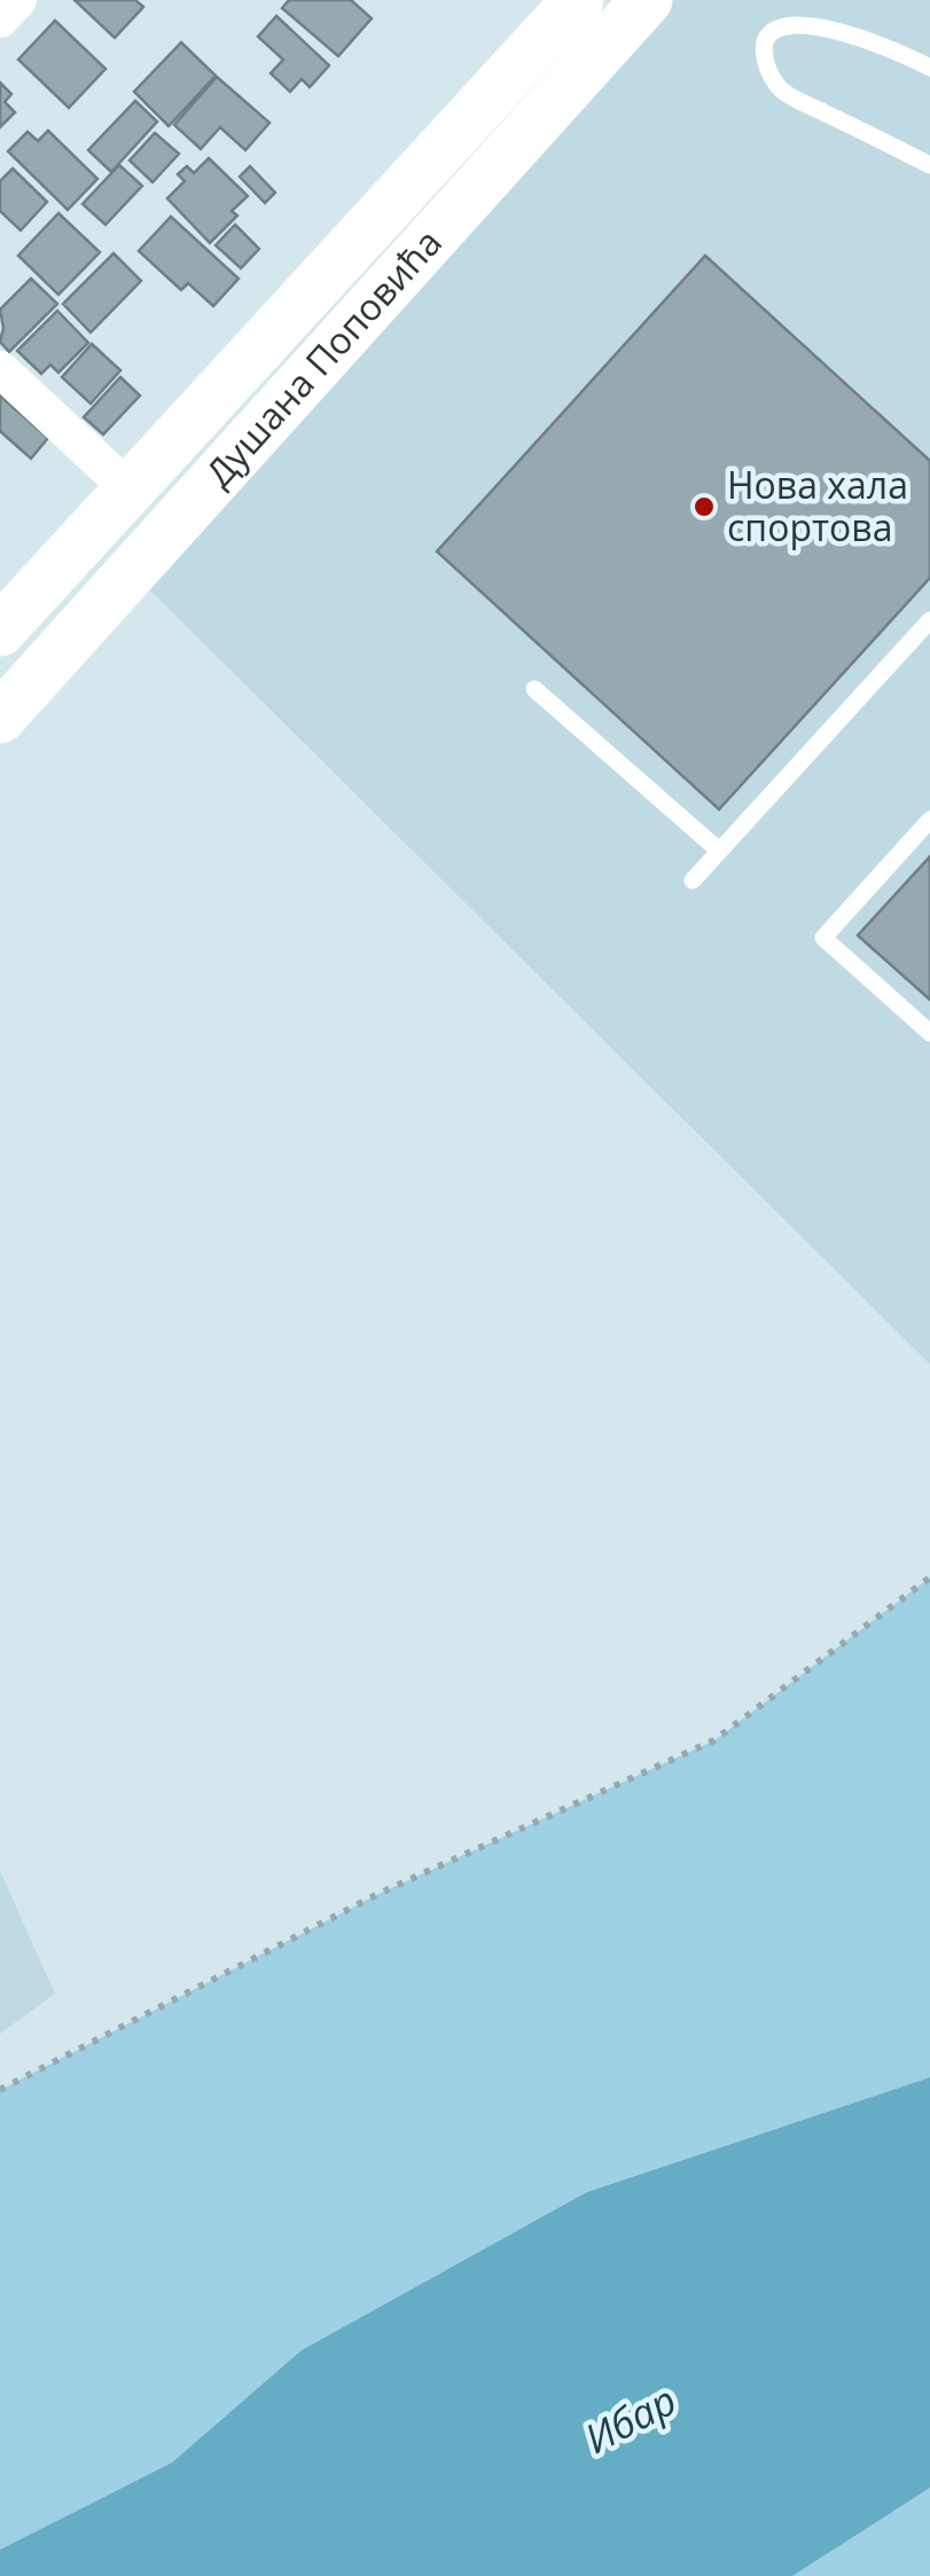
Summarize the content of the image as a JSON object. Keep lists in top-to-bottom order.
{
  "streets": {
    "main road": ["Душана Поповића"]
  },
  "water": ["Ибар"],
  "places": ["Нова хала спортова"]
}
